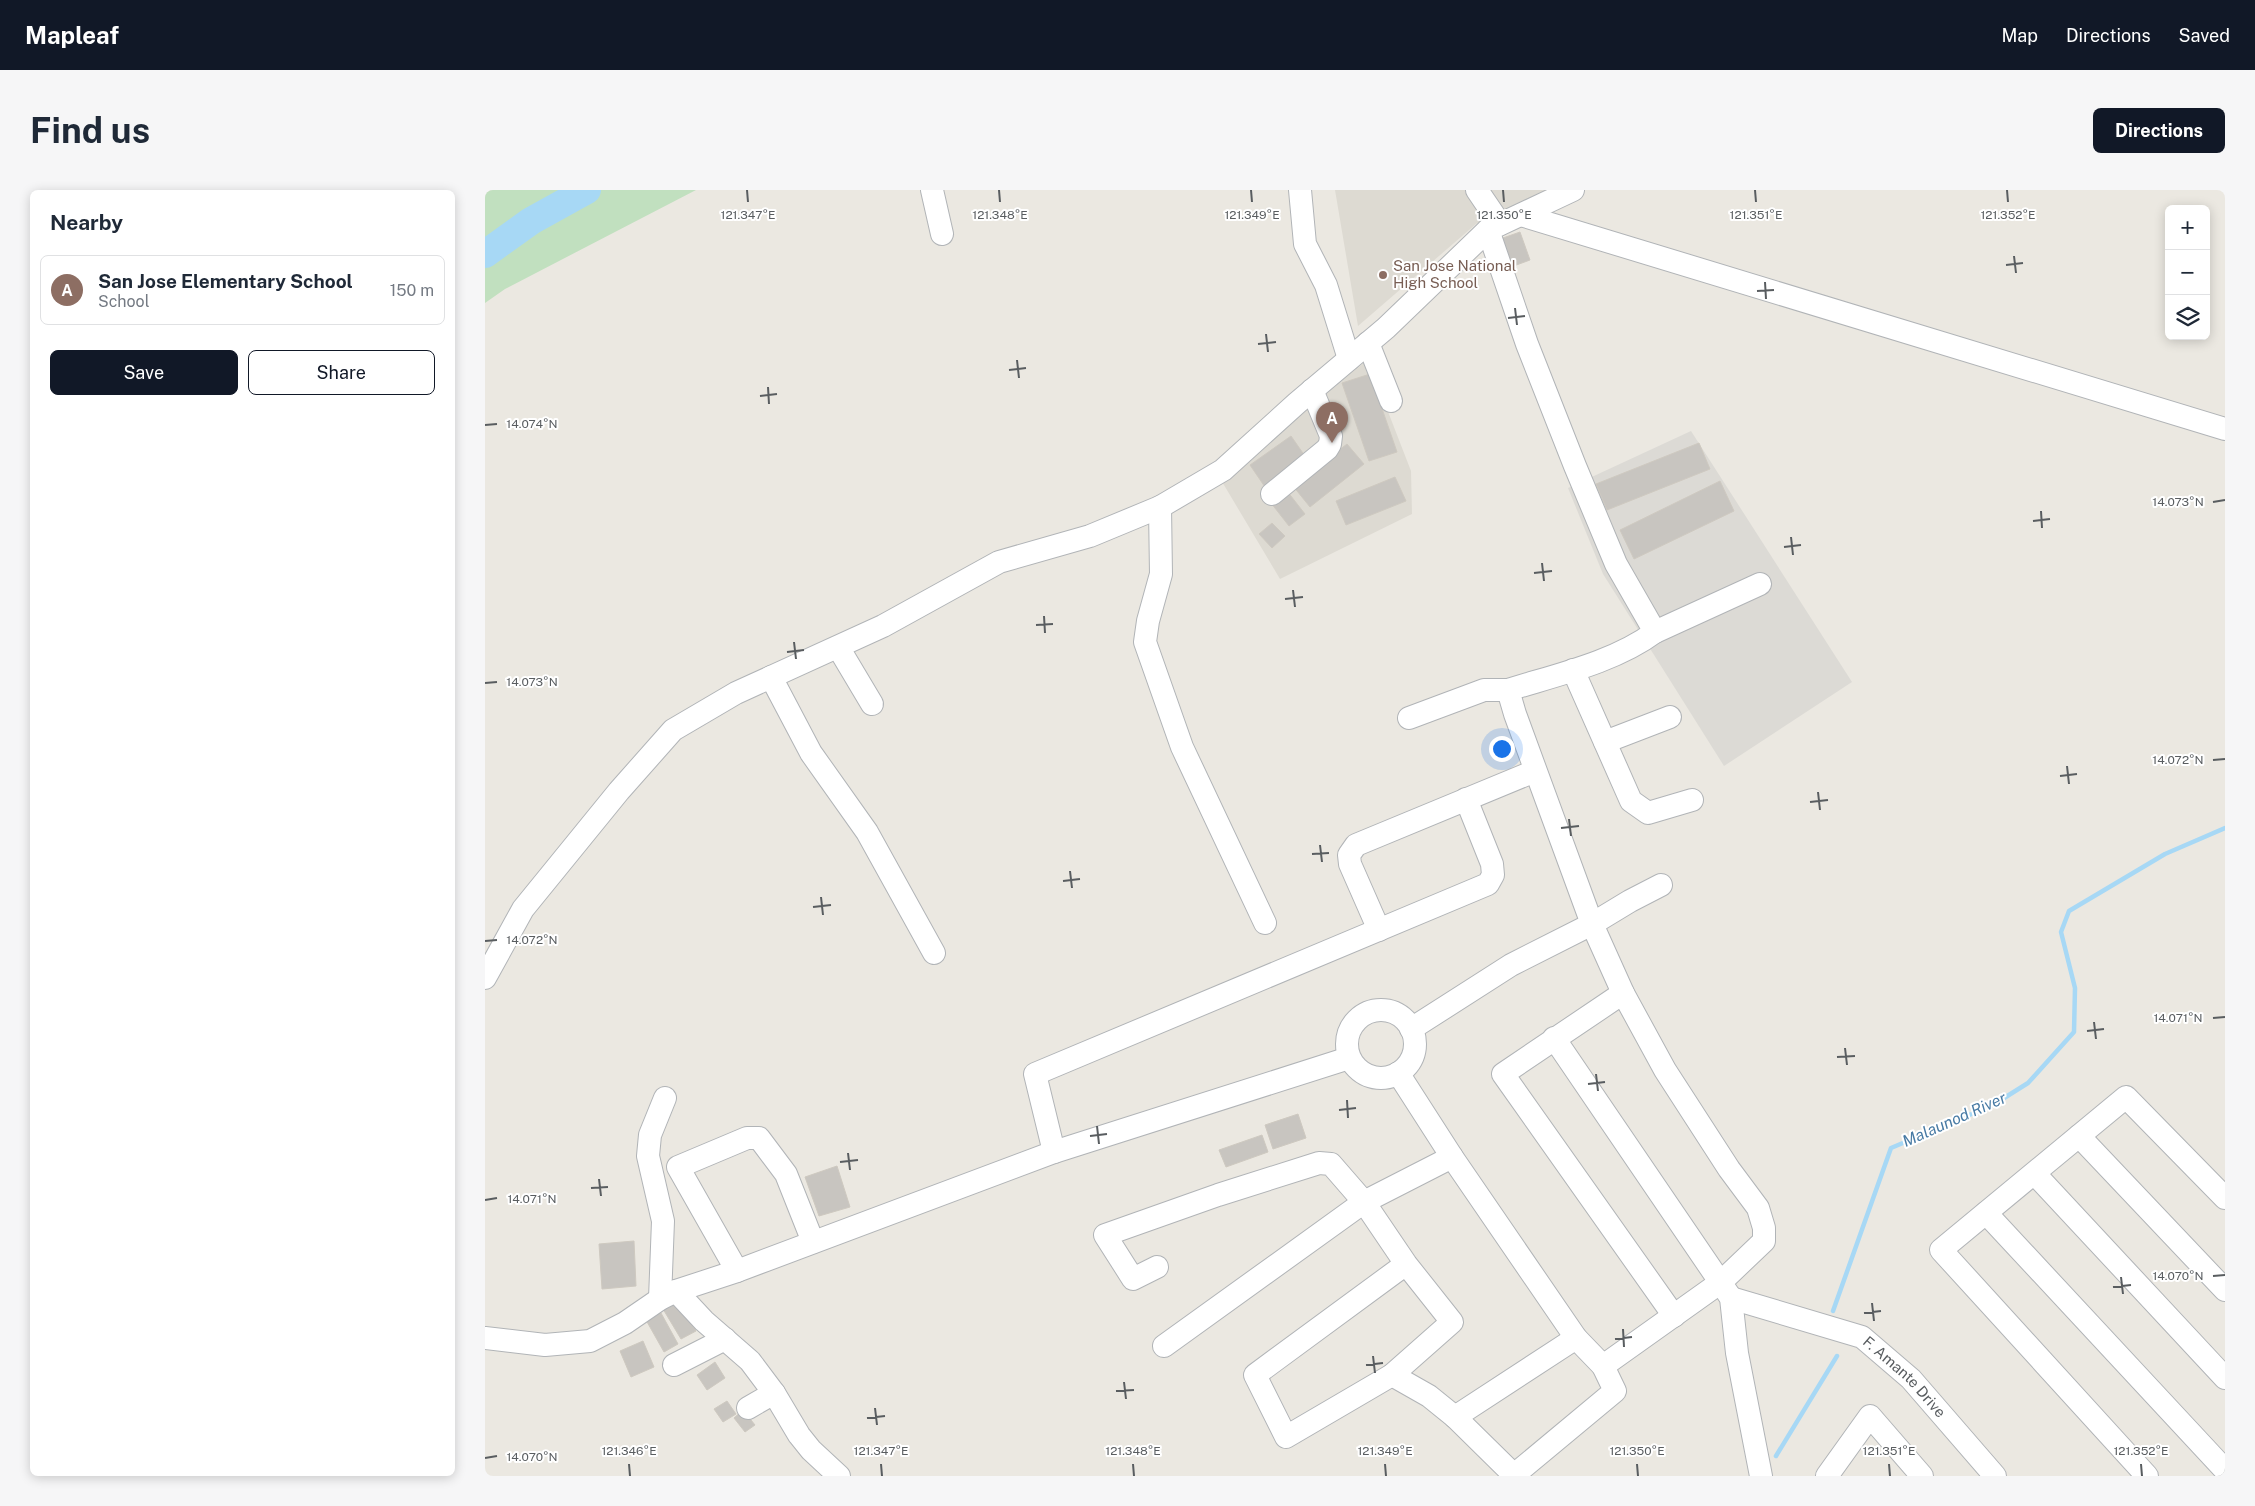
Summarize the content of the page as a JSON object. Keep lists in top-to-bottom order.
{
  "streets": {
    "street": ["F. Amante Drive"]
  },
  "water": ["Malaunod River"],
  "places": ["San Jose National High School"],
  "page": {
    "header": "Mapleaf",
    "nav": ["Map", "Directions", "Saved"],
    "buttons": [
      "Directions",
      ["Save", "Share"]
    ],
    "title": "Find us",
    "heading": "Nearby",
    "map_buttons": ["+", "−"],
    "list": [
      {
        "mark": "A",
        "name": "San Jose Elementary School",
        "note": "School",
        "value": "150 m"
      }
    ],
    "pins": "A"
  },
  "coordinates": [
    "121.347°E",
    "121.348°E",
    "121.349°E",
    "121.350°E",
    "121.351°E",
    "121.352°E",
    "14.074°N",
    "14.073°N",
    "14.072°N",
    "14.071°N",
    "14.070°N",
    "121.346°E"
  ]
}
